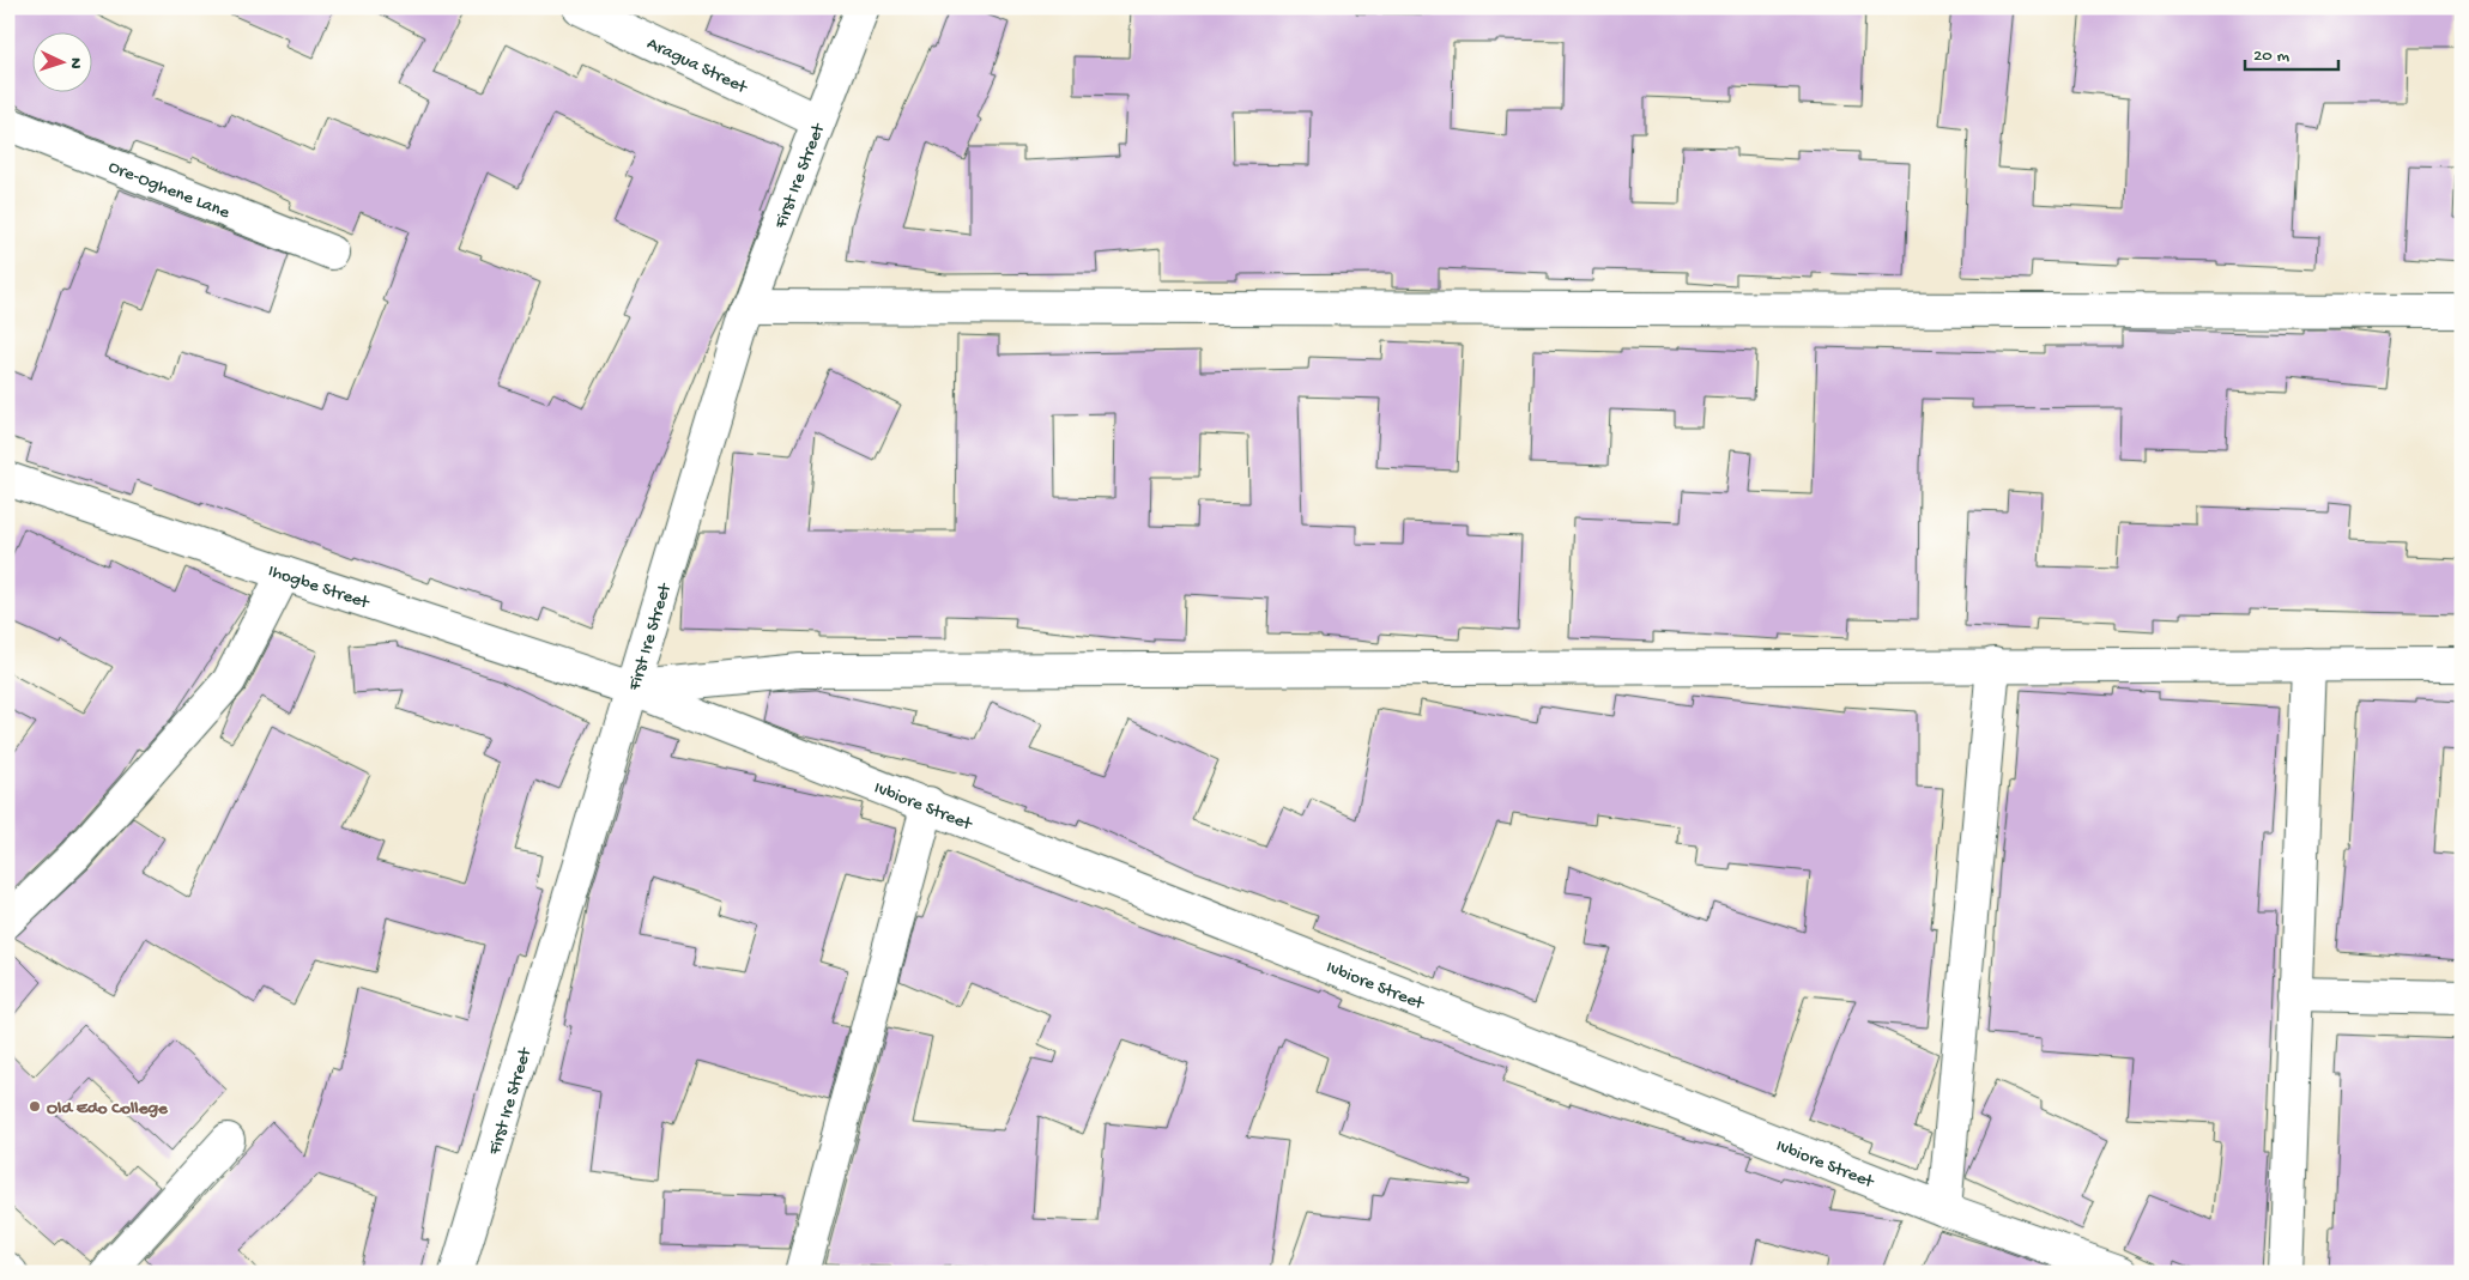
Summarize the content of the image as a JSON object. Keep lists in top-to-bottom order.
{
  "streets": {
    "street": [
      "Aragua Street",
      "First Ire Street",
      "Ore-Oghene Lane",
      "Ihogbe Street",
      "Ivbiore Street"
    ]
  },
  "crossings": [
    ["Aragua Street", "First Ire Street"],
    ["First Ire Street", "Ihogbe Street"],
    ["First Ire Street", "Ivbiore Street"],
    ["Ihogbe Street", "Ivbiore Street"]
  ],
  "places": ["Old Edo College"],
  "scale_bar": "20 m",
  "north": "right"
}
